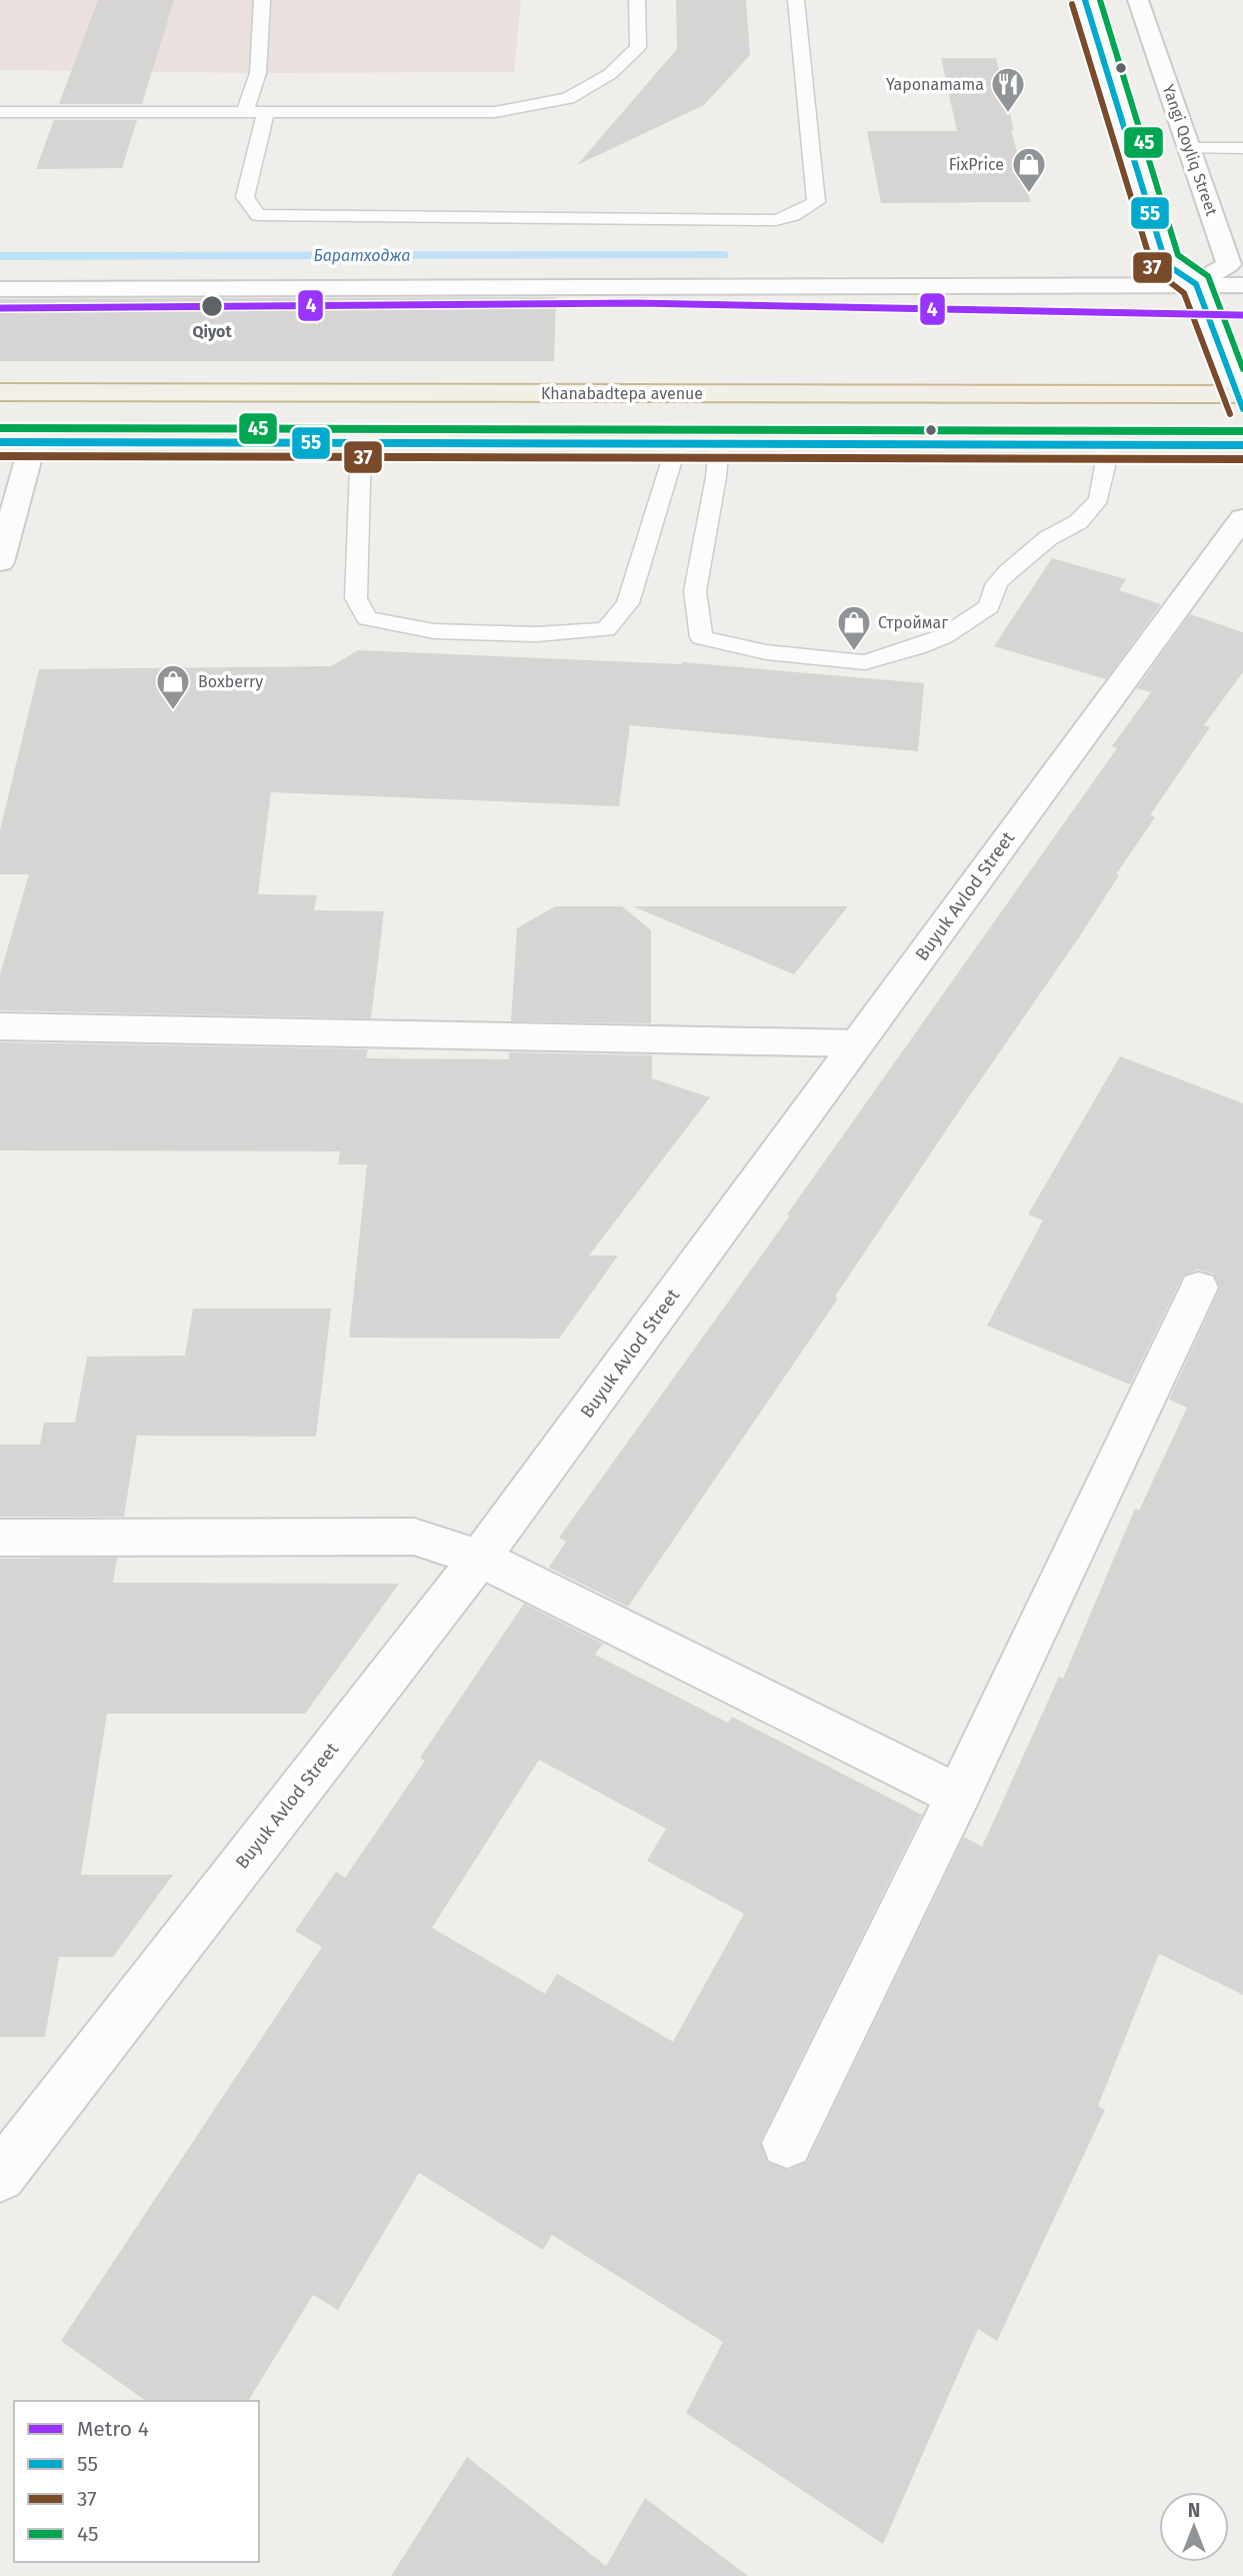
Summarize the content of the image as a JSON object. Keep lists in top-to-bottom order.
{
  "streets": {
    "highway": ["Khanabadtepa avenue"],
    "street": ["Yangi Qoyliq Street", "Buyuk Avlod Street"]
  },
  "water": ["Баратходжа"],
  "places": {
    "restaurant": ["Yaponamama"],
    "shop": ["FixPrice", "Строймаг", "Boxberry"],
    "other": ["Qiyot"]
  },
  "lines": [
    "transit line 55",
    "transit line 45",
    "transit line 37",
    "metro line 4"
  ],
  "legend": [
    "Metro 4",
    "55",
    "37",
    "45"
  ],
  "north": "top"
}
